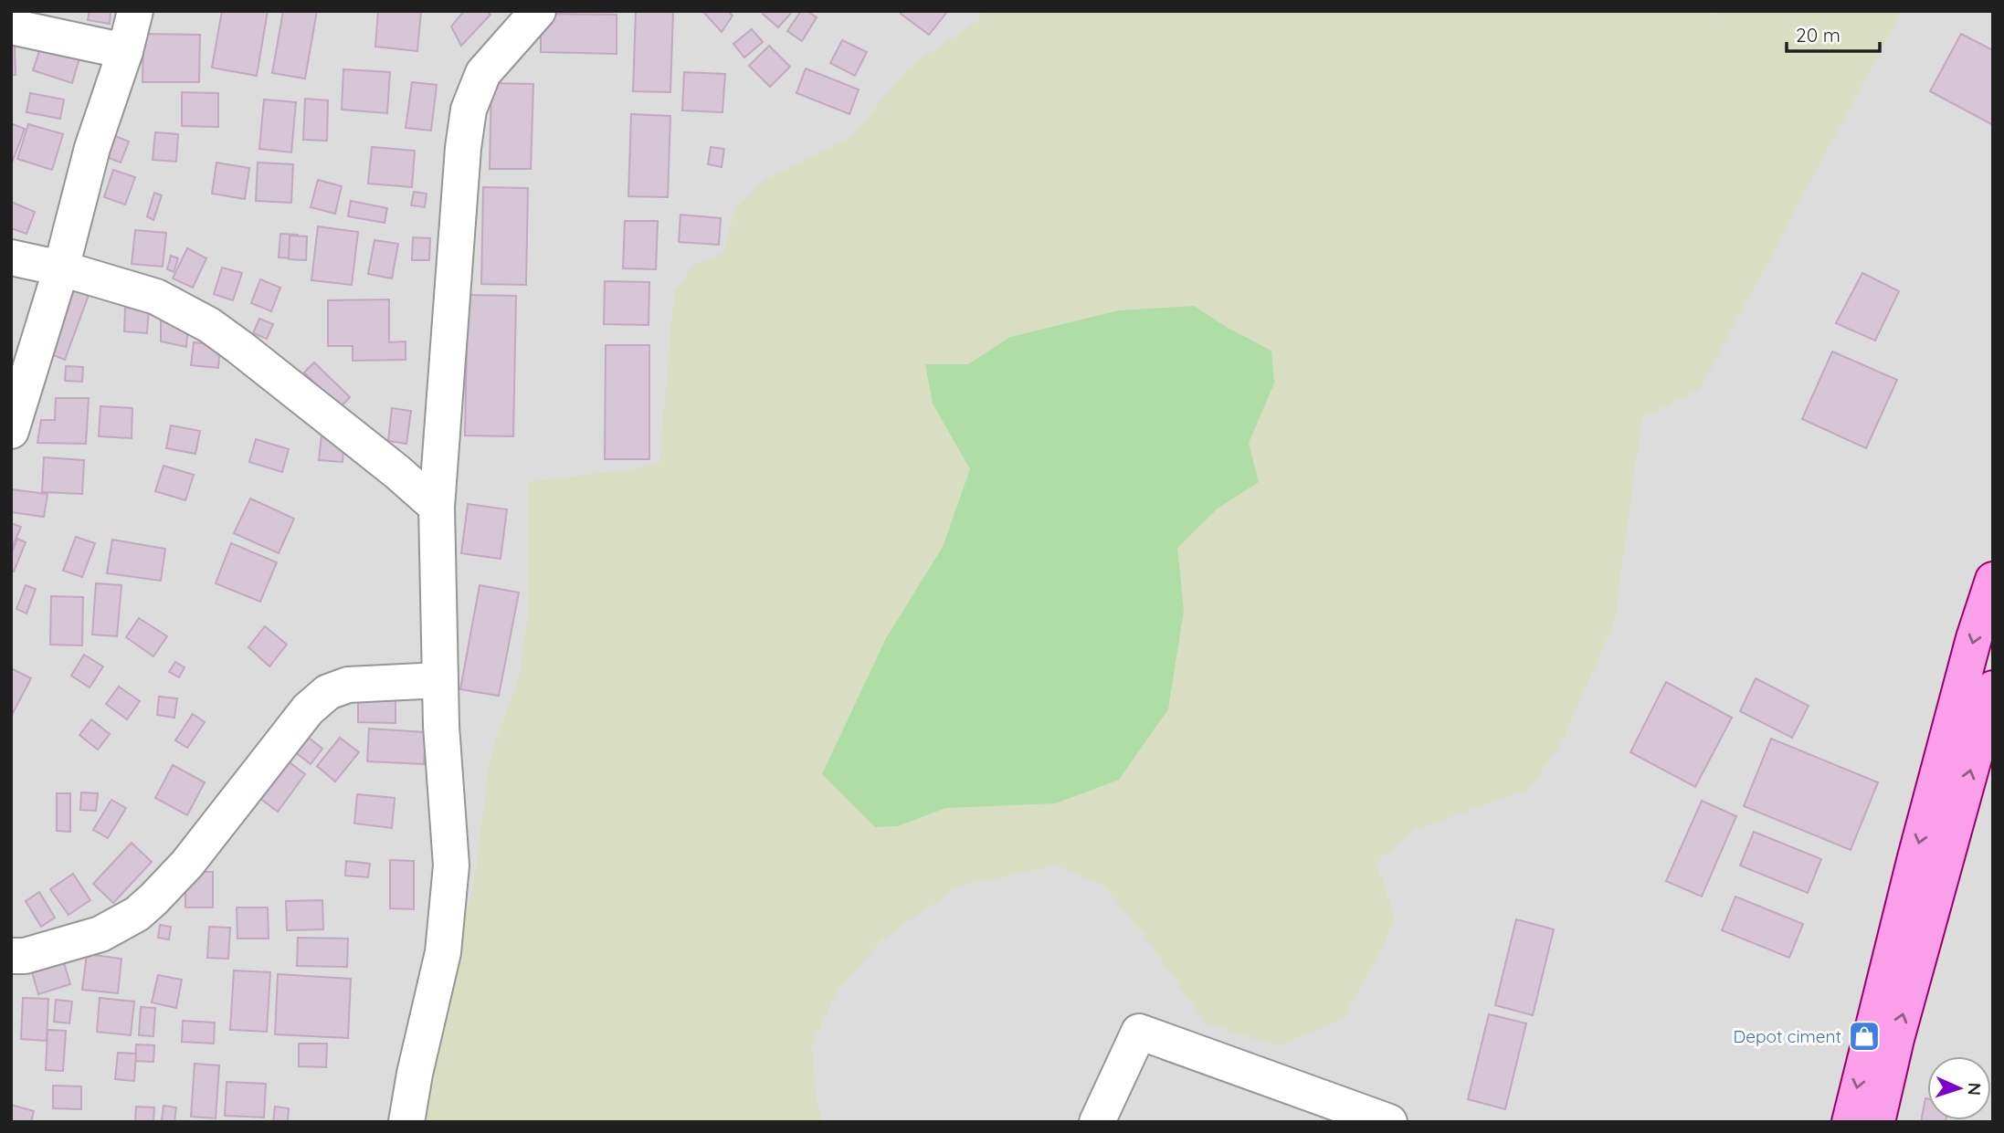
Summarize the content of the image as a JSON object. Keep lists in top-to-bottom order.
{
  "places": {
    "shop": ["Depot ciment"]
  },
  "scale_bar": "20 m",
  "north": "right"
}
